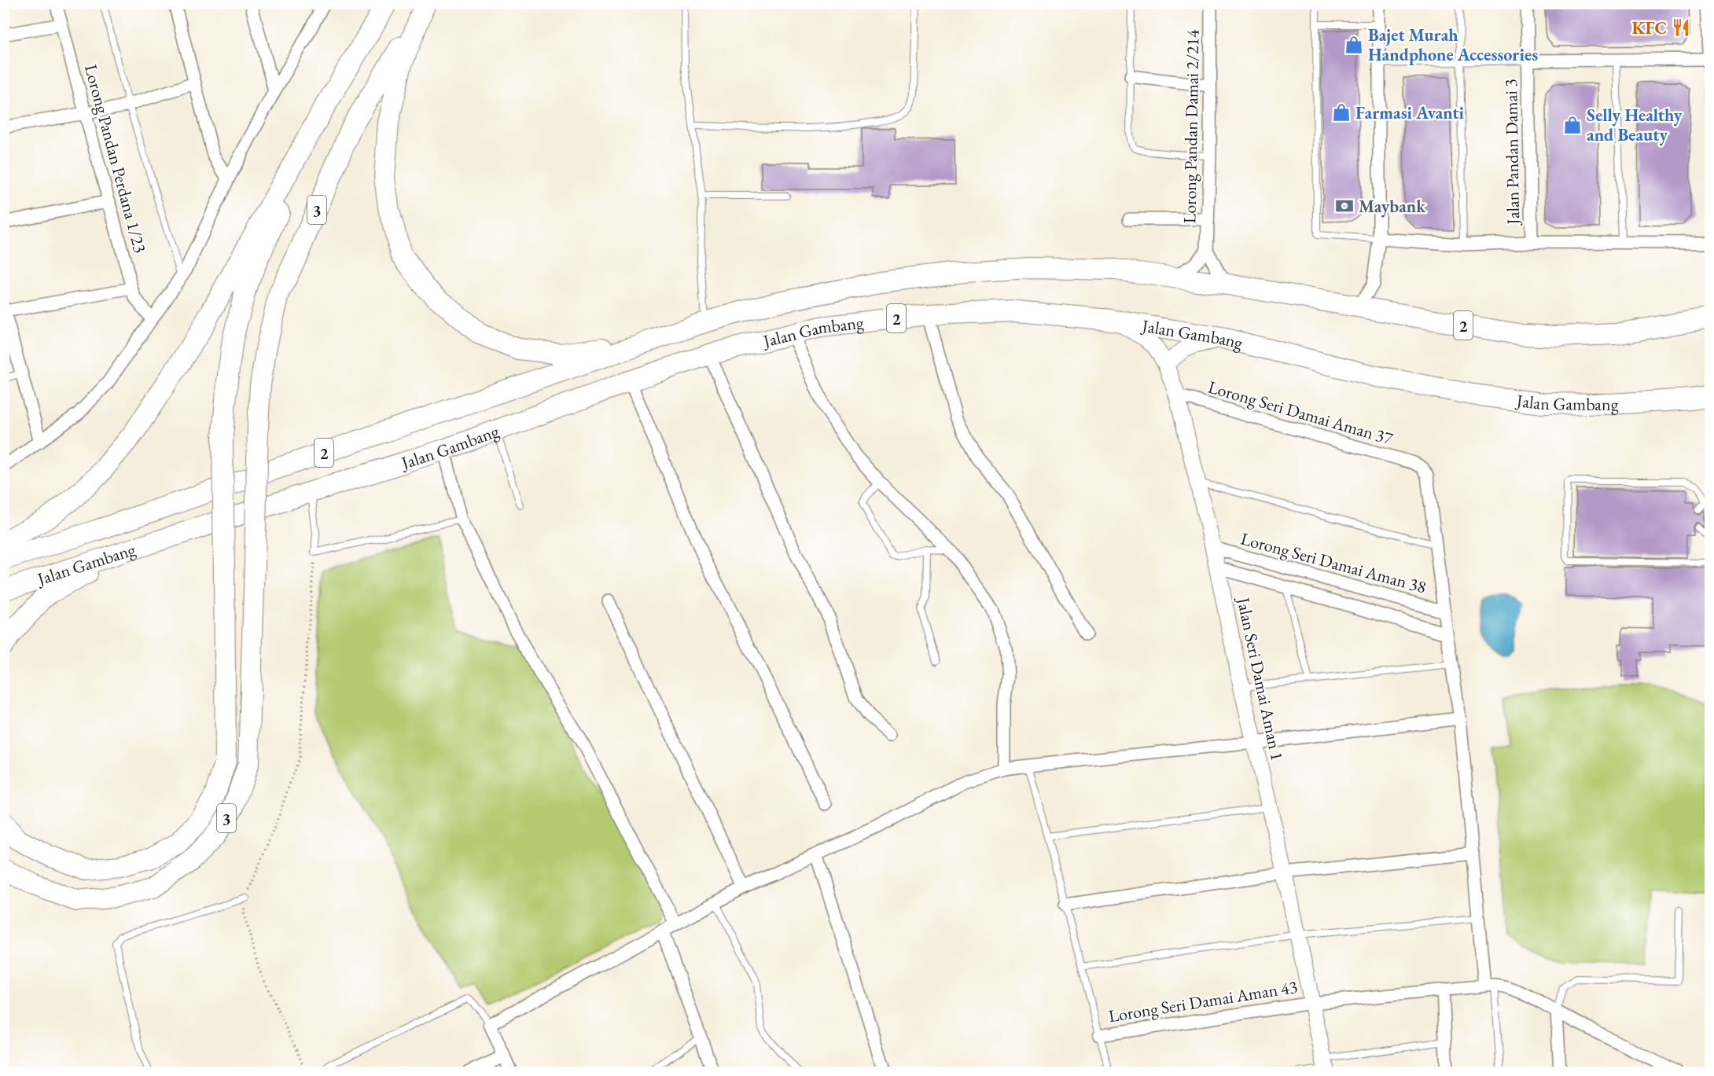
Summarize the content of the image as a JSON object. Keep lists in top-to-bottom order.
{
  "streets": {
    "highway": ["3", "2", "Jalan Gambang"],
    "street": [
      "Lorong Pandan Damai 2/214",
      "Jalan Pandan Damai 3",
      "Lorong Pandan Perdana 1/23",
      "Lorong Seri Damai Aman 37",
      "Lorong Seri Damai Aman 38",
      "Jalan Seri Damai Aman 1",
      "Lorong Seri Damai Aman 43"
    ]
  },
  "crossings": [
    ["Lorong Pandan Damai 2/214", "Jalan Gambang"],
    ["Jalan Gambang", "Jalan Seri Damai Aman 1"],
    ["Lorong Seri Damai Aman 37", "Jalan Seri Damai Aman 1"],
    ["Lorong Seri Damai Aman 38", "Jalan Seri Damai Aman 1"],
    ["Jalan Seri Damai Aman 1", "Lorong Seri Damai Aman 43"]
  ],
  "places": {
    "restaurant": ["KFC"],
    "shop": ["Bajet Murah Handphone Accessories", "Farmasi Avanti", "Selly Healthy and Beauty"],
    "bank": ["Maybank"]
  }
}
